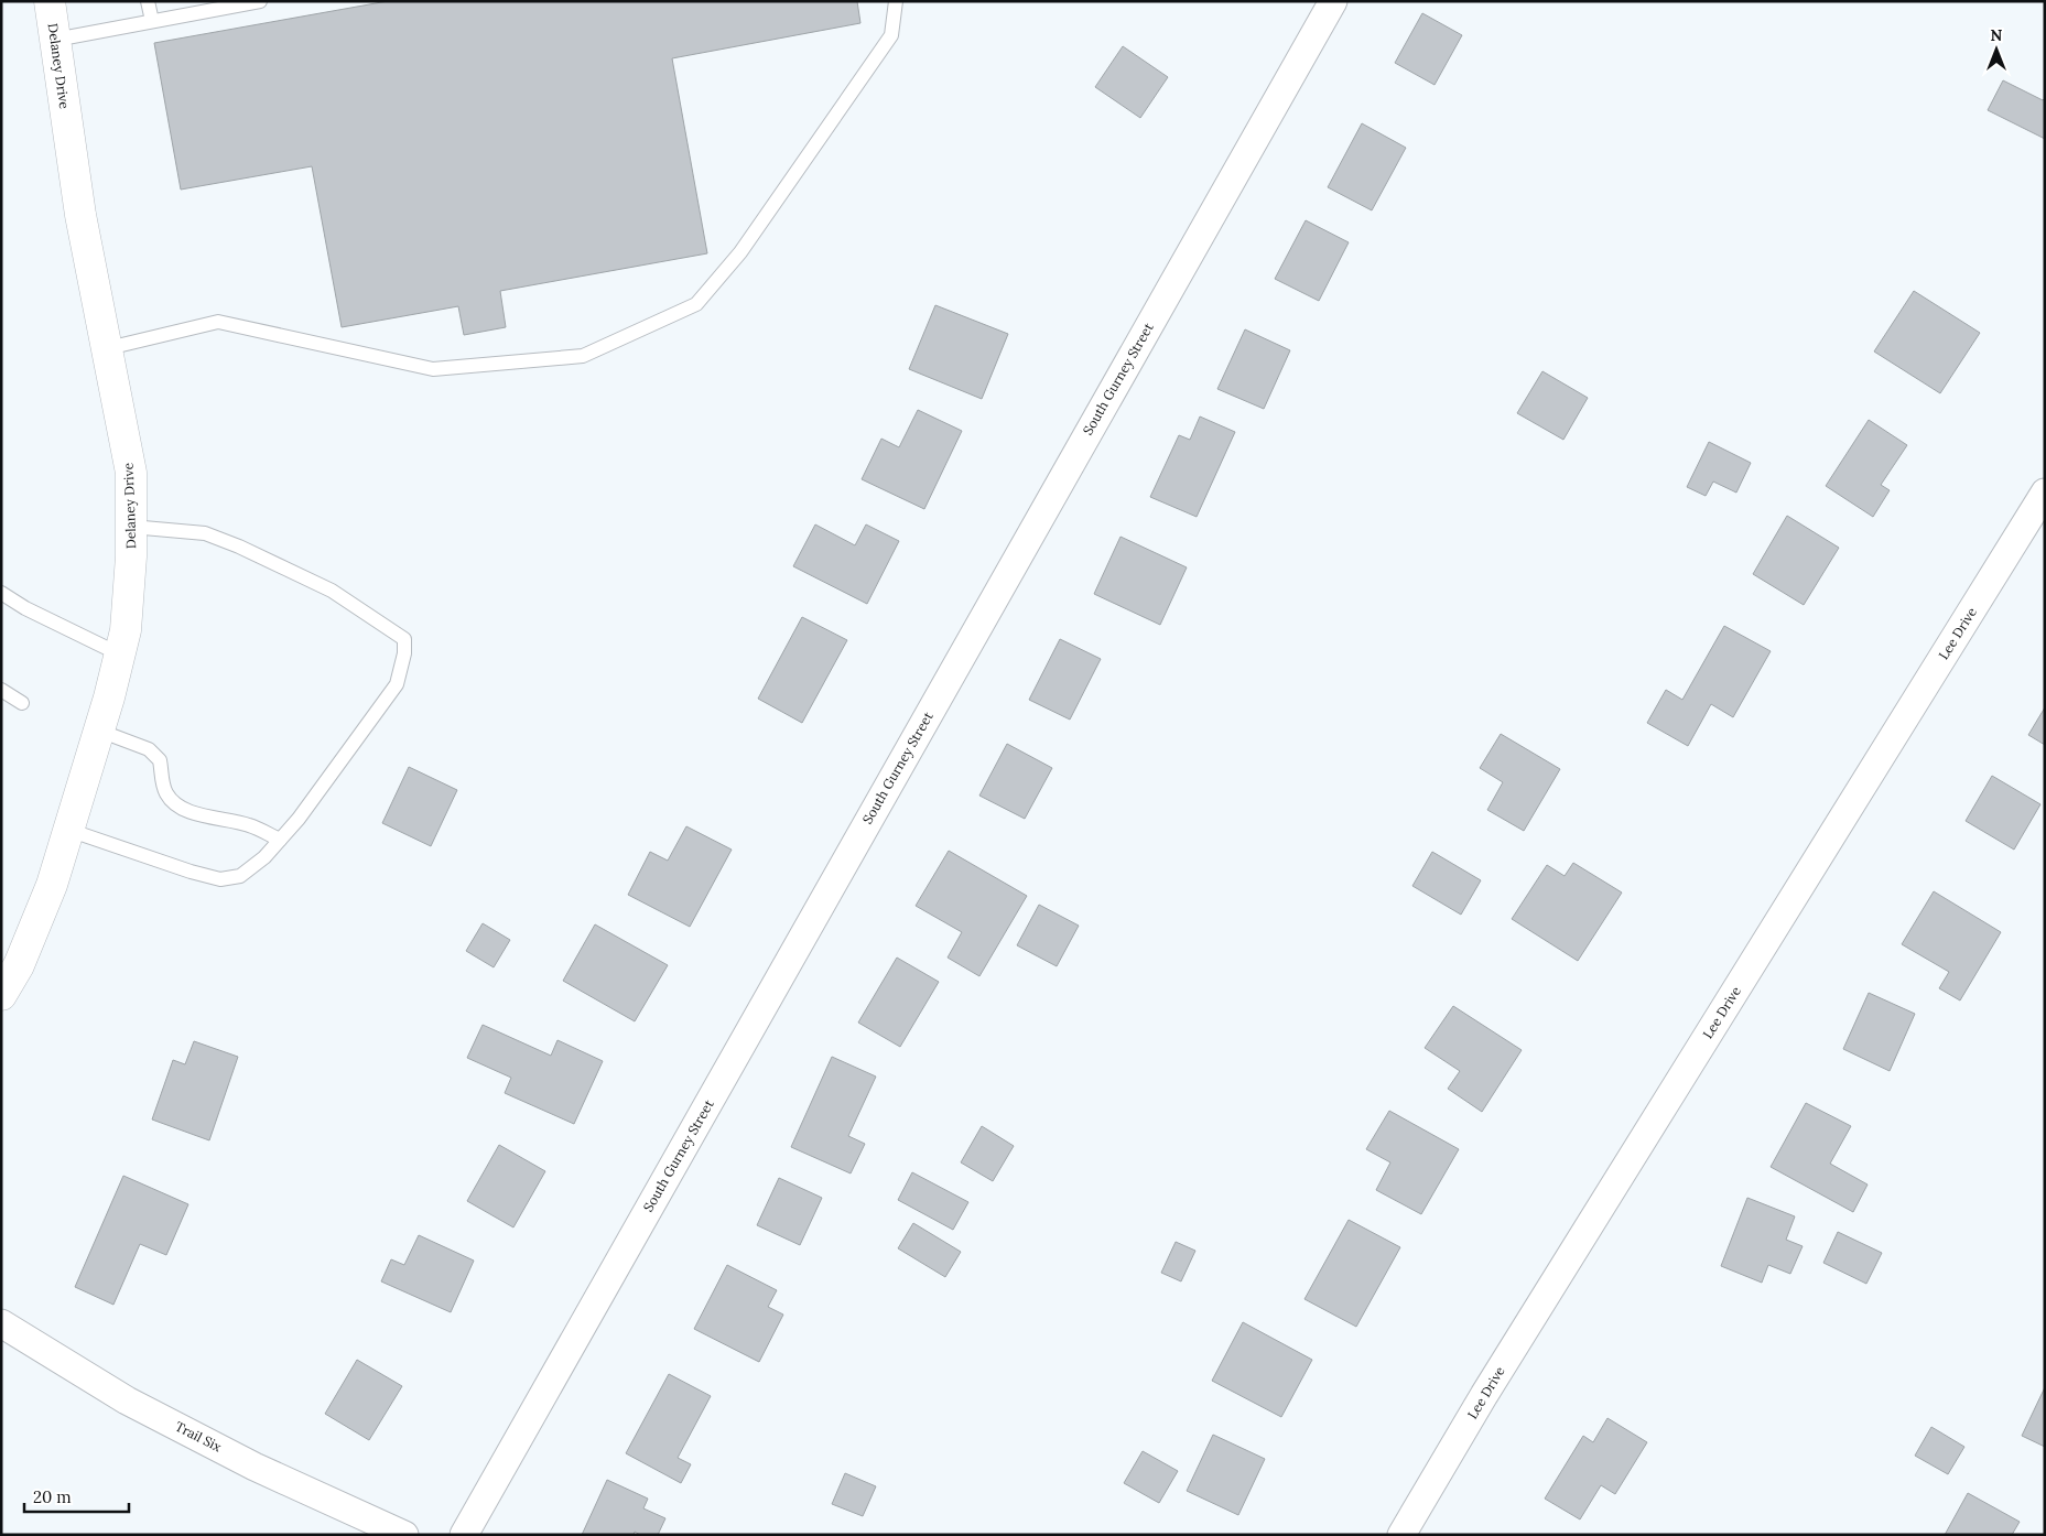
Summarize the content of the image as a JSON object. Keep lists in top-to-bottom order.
{
  "streets": {
    "street": [
      "Delaney Drive",
      "South Gurney Street",
      "Lee Drive",
      "Trail Six"
    ]
  },
  "scale_bar": "20 m",
  "north": "top"
}
